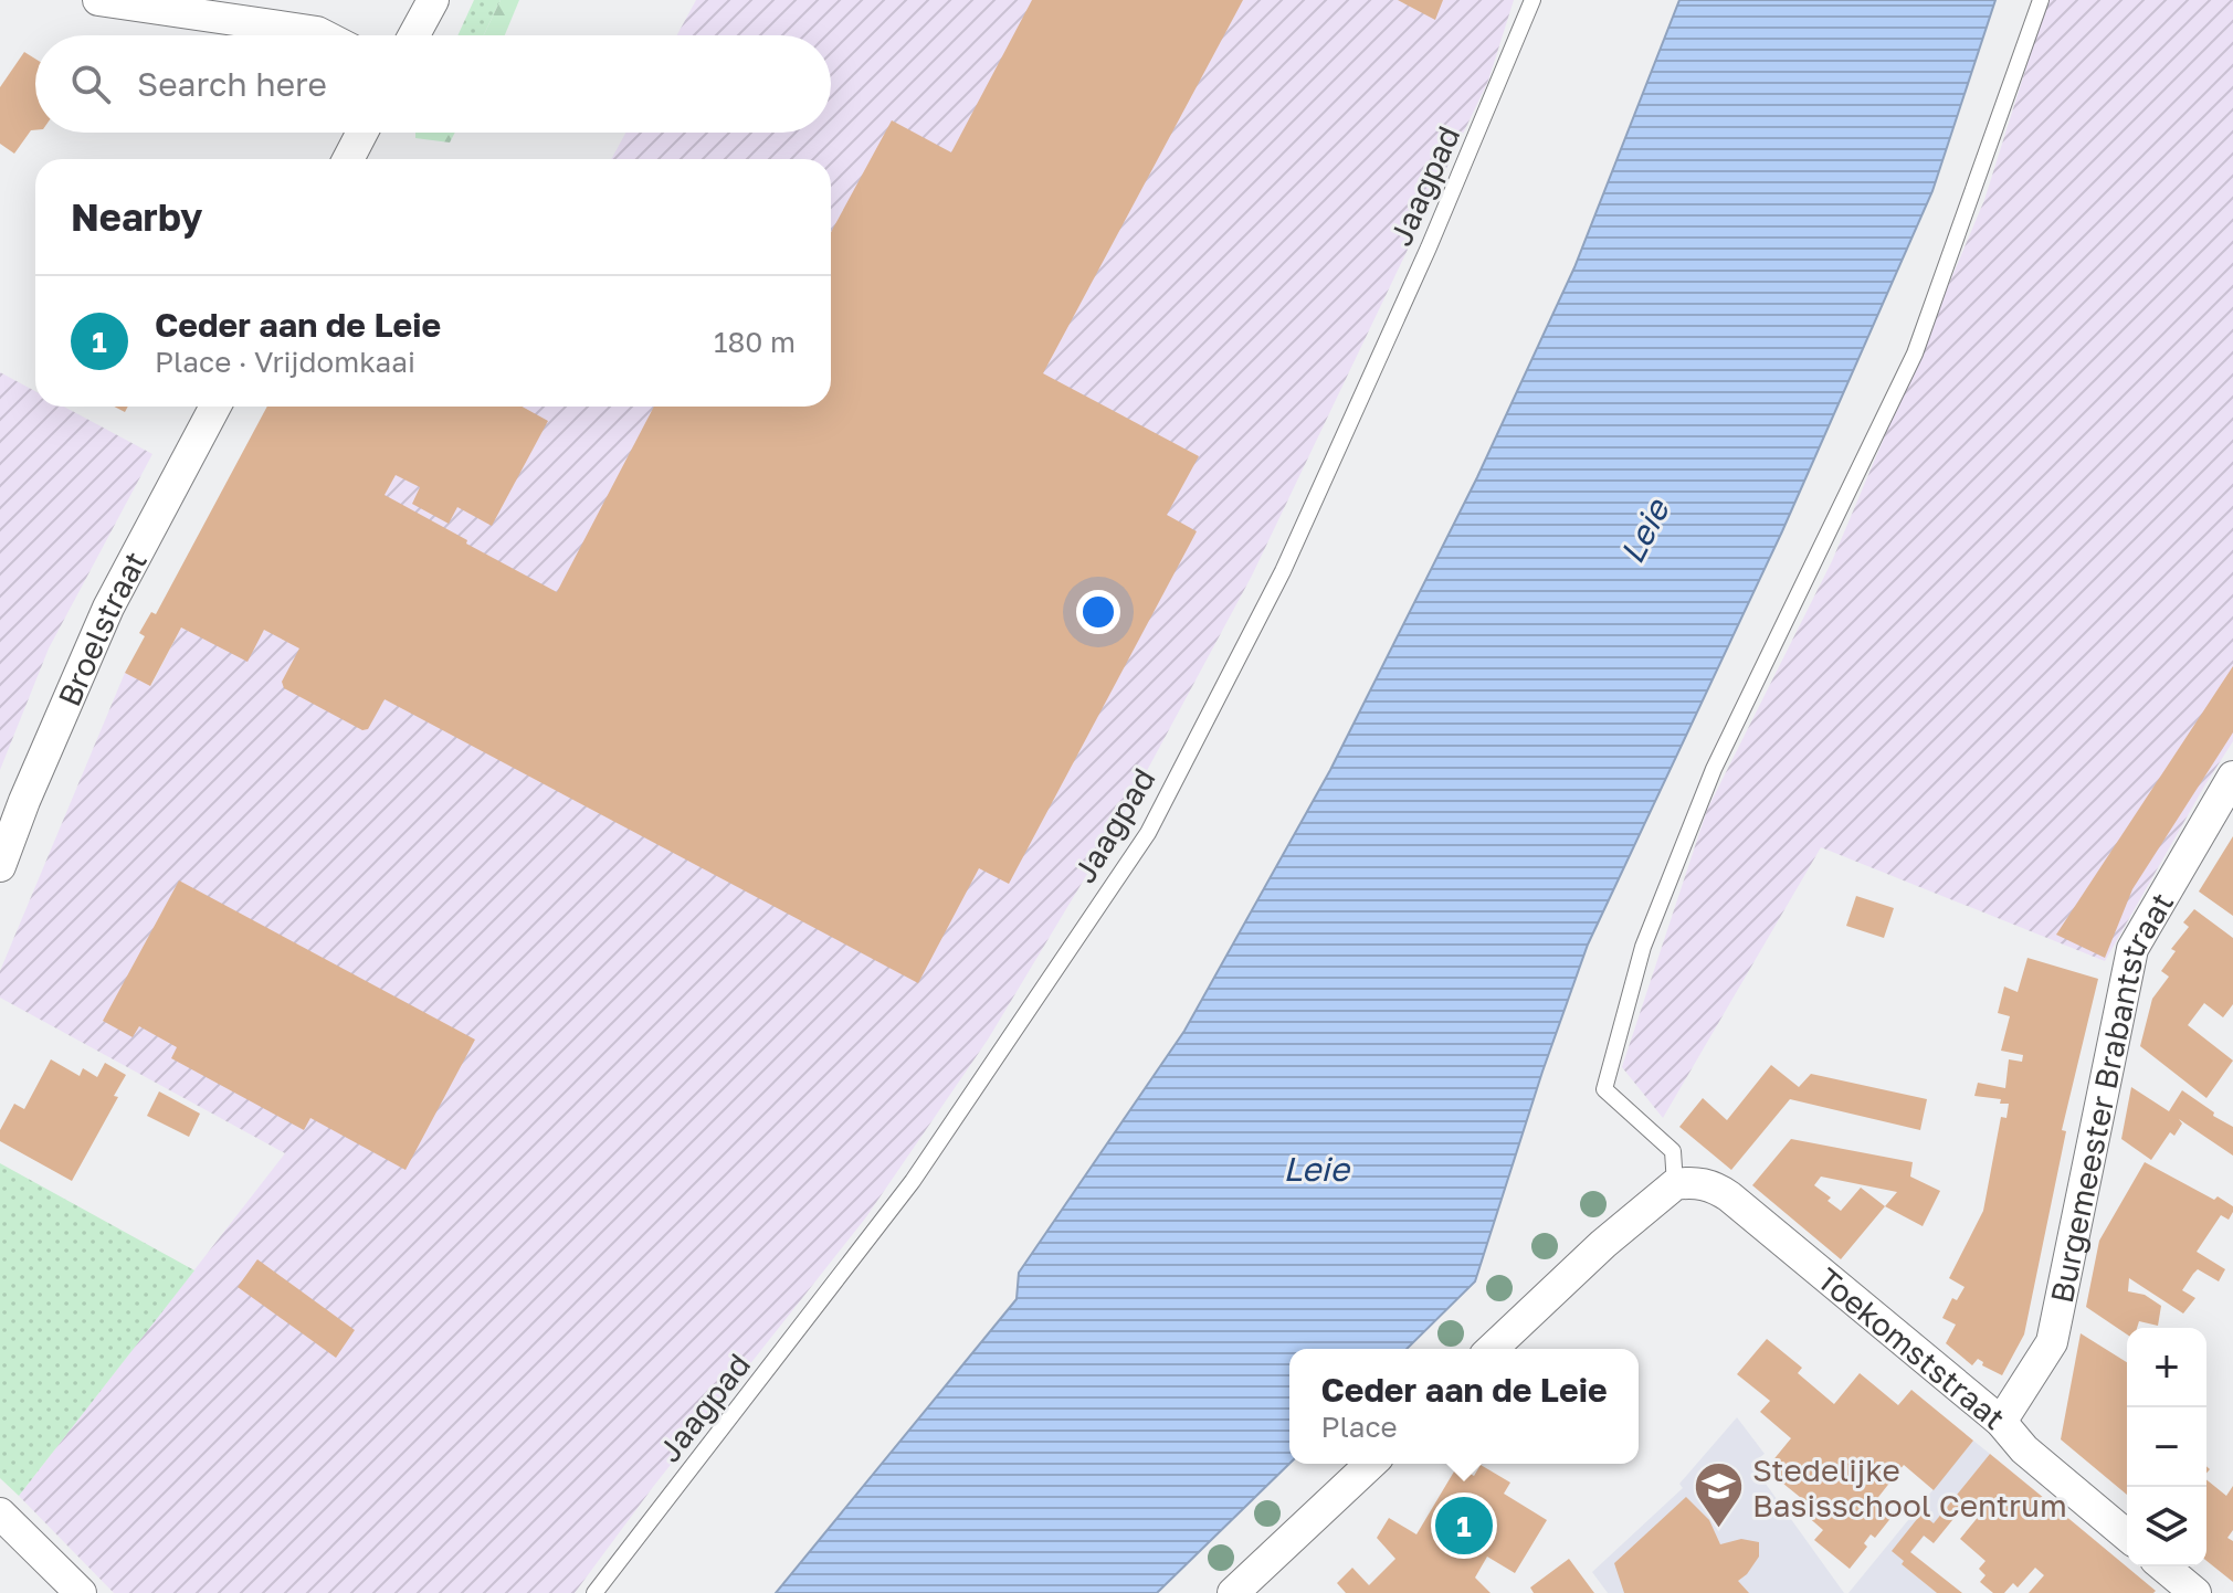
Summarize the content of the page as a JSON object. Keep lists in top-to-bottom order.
{
  "streets": {
    "street": ["Broelstraat", "Burgemeester Brabantstraat", "Toekomststraat"],
    "lane": ["Jaagpad"]
  },
  "crossings": [
    ["Burgemeester Brabantstraat", "Toekomststraat"]
  ],
  "water": ["Leie"],
  "places": {
    "school or university": ["Stedelijke Basisschool Centrum"]
  },
  "page": {
    "search": "Search here",
    "heading": "Nearby",
    "list": [
      {
        "mark": "1",
        "name": "Ceder aan de Leie",
        "note": "Place · Vrijdomkaai",
        "value": "180 m"
      }
    ],
    "map_buttons": ["+", "−"],
    "popup": ["Ceder aan de Leie", "Place"],
    "pins": "1"
  }
}
